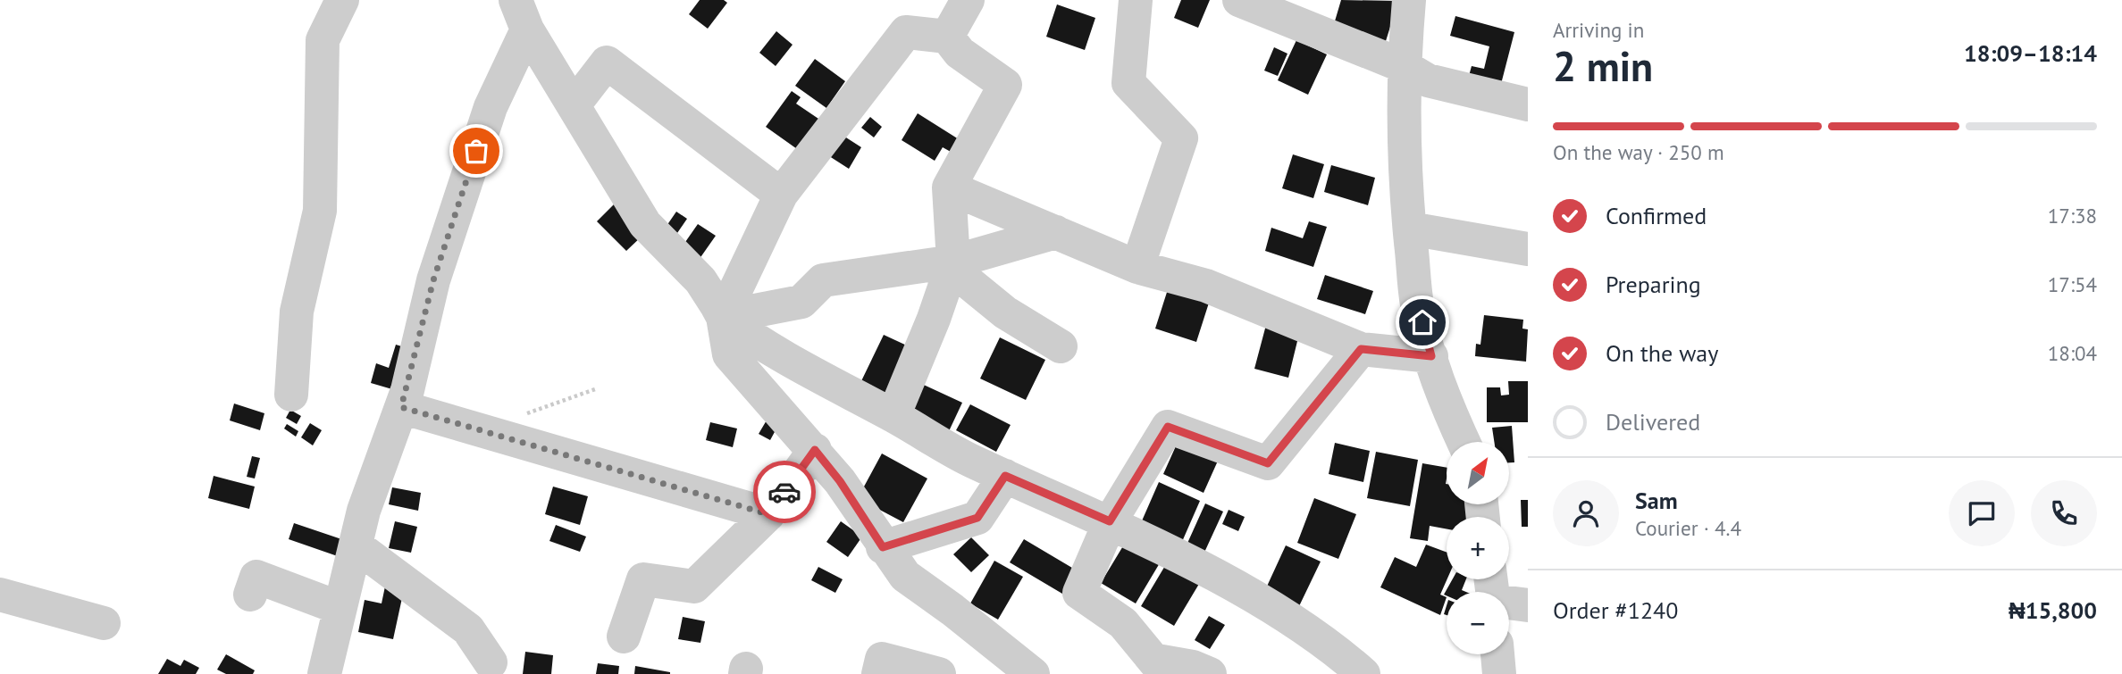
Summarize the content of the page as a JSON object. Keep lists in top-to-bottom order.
{
  "north": "top right",
  "page": {
    "heading": ["2 min", "Arriving in", "18:09–18:14"],
    "panel": [
      "Sam",
      "Courier · 4.4",
      "Order #1240",
      "₦15,800"
    ],
    "bar": "On the way · 250 m",
    "list": [
      ["Confirmed", "17:38"],
      ["Preparing", "17:54"],
      ["On the way", "18:04"],
      "Delivered"
    ],
    "map_buttons": ["+", "−"]
  }
}
